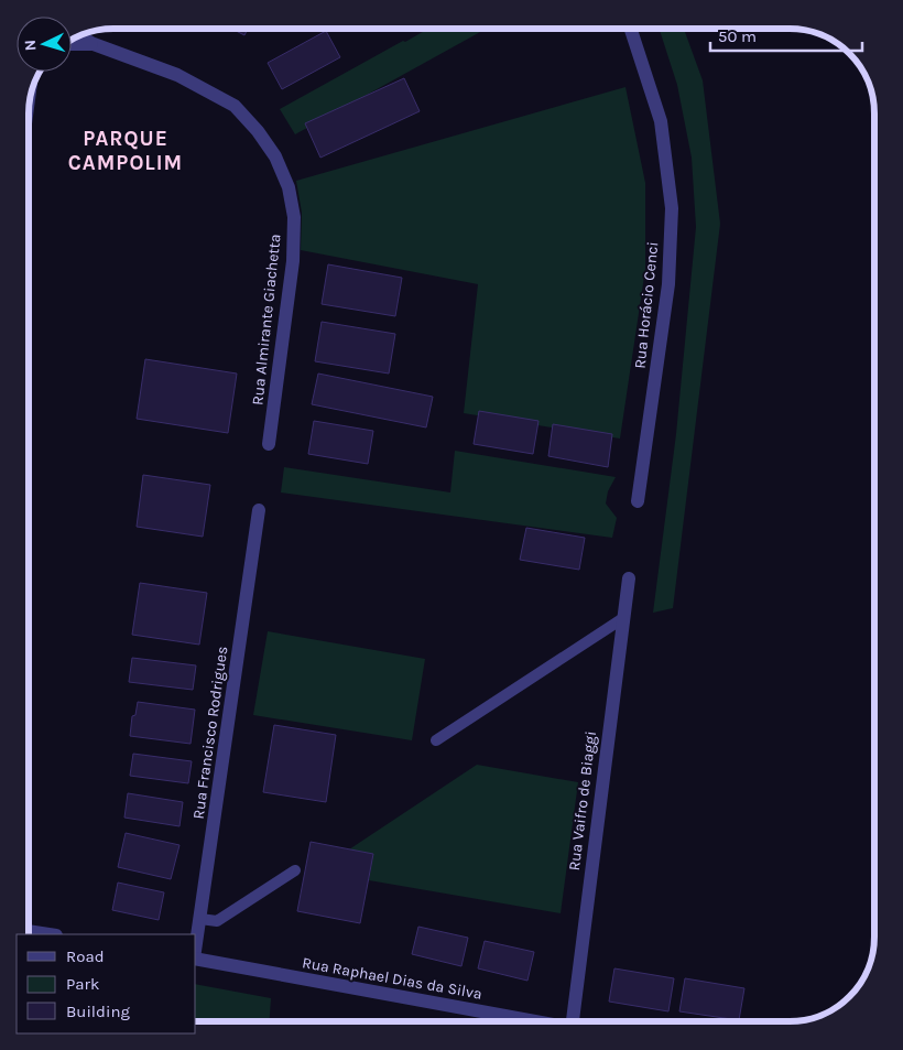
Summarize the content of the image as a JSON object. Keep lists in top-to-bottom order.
{
  "streets": {
    "street": [
      "Rua Horácio Cenci",
      "Rua Almirante Giachetta",
      "Rua Francisco Rodrigues",
      "Rua Vaifro de Biaggi",
      "Rua Raphael Dias da Silva"
    ]
  },
  "districts": ["PARQUE CAMPOLIM"],
  "legend": ["Road", "Park", "Building"],
  "scale_bar": "50 m",
  "north": "left"
}
